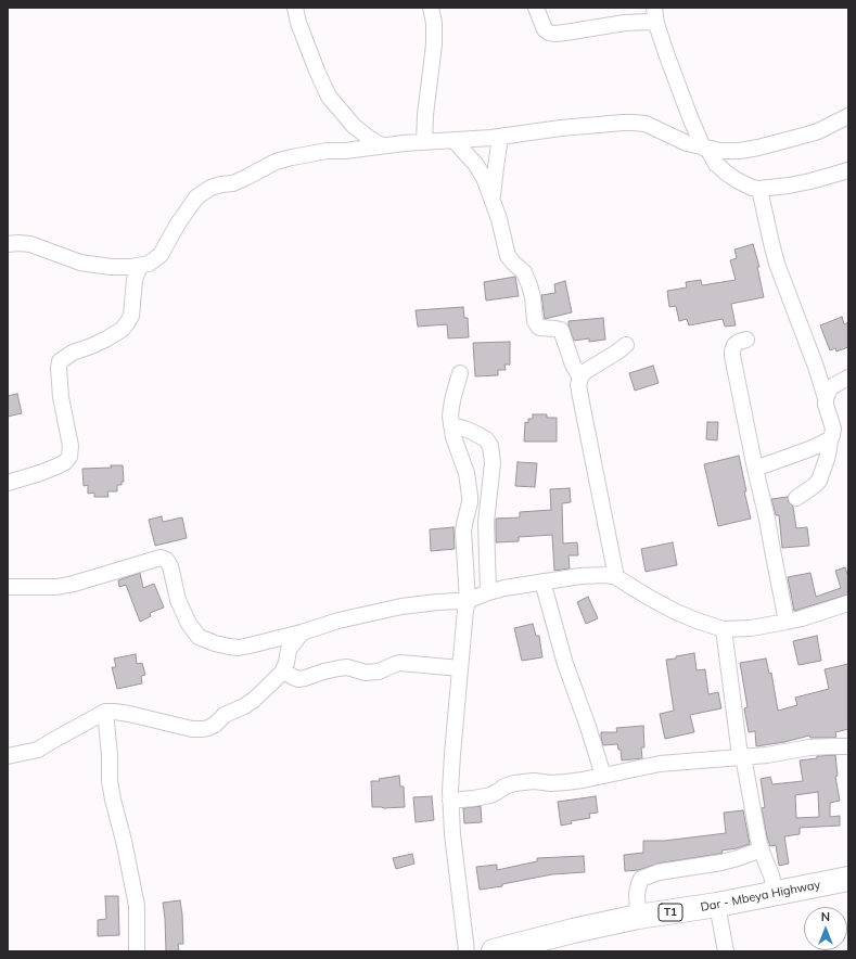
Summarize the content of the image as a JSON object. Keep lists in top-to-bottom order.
{
  "streets": {
    "highway": ["Dar - Mbeya Highway", "T1"]
  },
  "north": "top"
}
